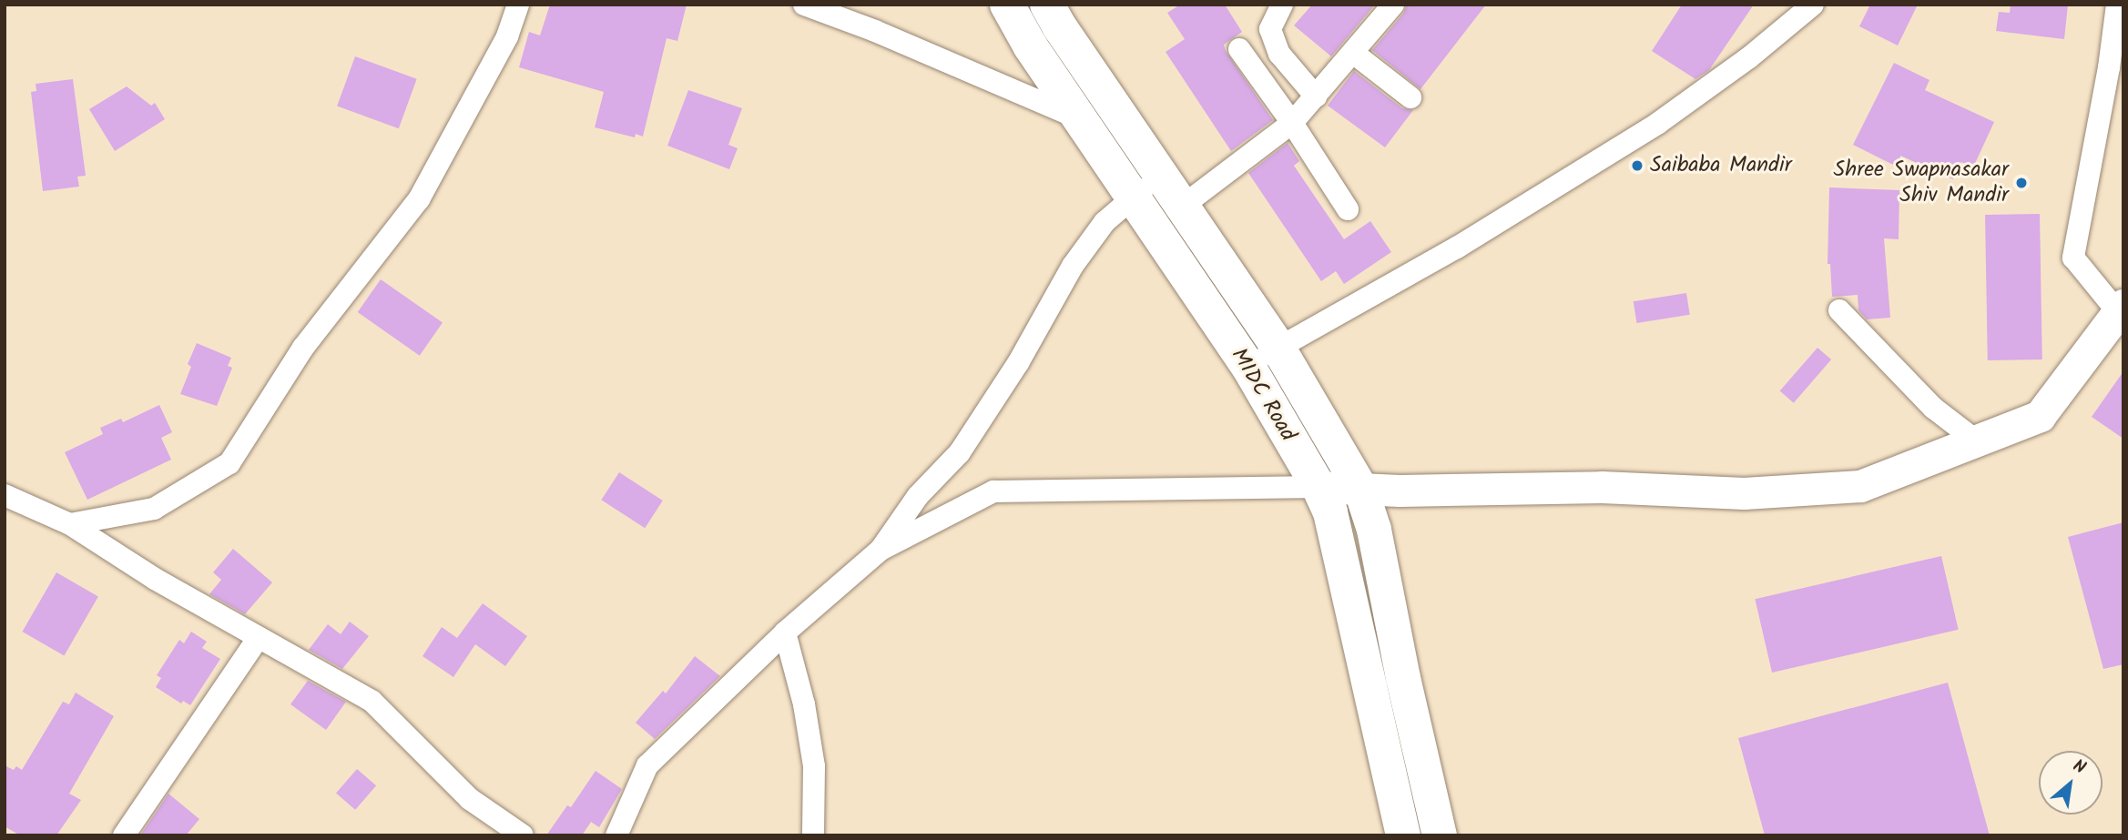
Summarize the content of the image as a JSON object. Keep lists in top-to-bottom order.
{
  "streets": {
    "main road": ["MIDC Road"]
  },
  "places": ["Saibaba Mandir", "Shree Swapnasakar Shiv Mandir"],
  "north": "top right"
}
